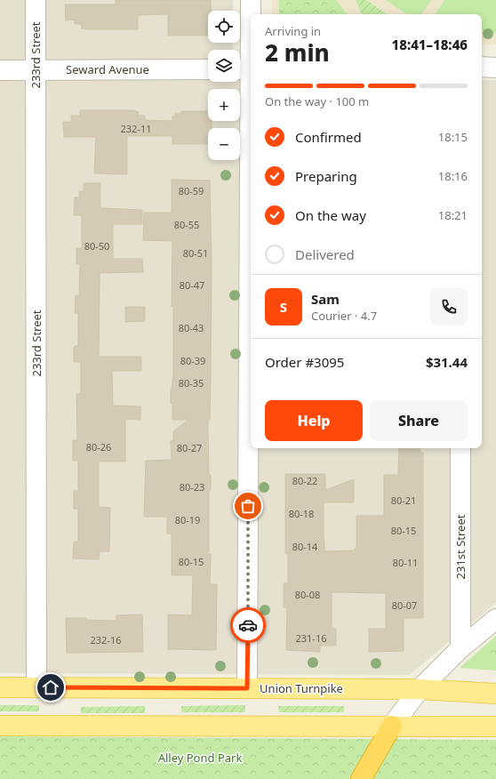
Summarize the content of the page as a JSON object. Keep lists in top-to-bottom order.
{
  "streets": {
    "main road": ["Union Turnpike"],
    "street": ["233rd Street", "Seward Avenue", "231st Street"]
  },
  "crossings": [
    ["233rd Street", "Seward Avenue"],
    ["233rd Street", "Union Turnpike"]
  ],
  "parks": ["Alley Pond Park"],
  "house_numbers": [
    "232-11",
    "80-59",
    "80-55",
    "80-50",
    "80-51",
    "80-47",
    "80-43",
    "80-39",
    "80-35",
    "80-26",
    "80-27",
    "80-22",
    "80-23",
    "80-21",
    "80-18",
    "80-19",
    "80-15",
    "80-14",
    "80-15",
    "80-11",
    "80-08",
    "80-07",
    "231-16",
    "232-16"
  ],
  "page": {
    "map_buttons": ["+", "−"],
    "heading": ["2 min", "Arriving in", "18:41–18:46"],
    "panel": [
      "Sam",
      "Courier · 4.7",
      "Order #3095",
      "$31.44"
    ],
    "bar": "On the way · 100 m",
    "list": [
      ["Confirmed", "18:15"],
      ["Preparing", "18:16"],
      ["On the way", "18:21"],
      "Delivered"
    ],
    "round": "S",
    "buttons": ["Help", "Share"]
  }
}
